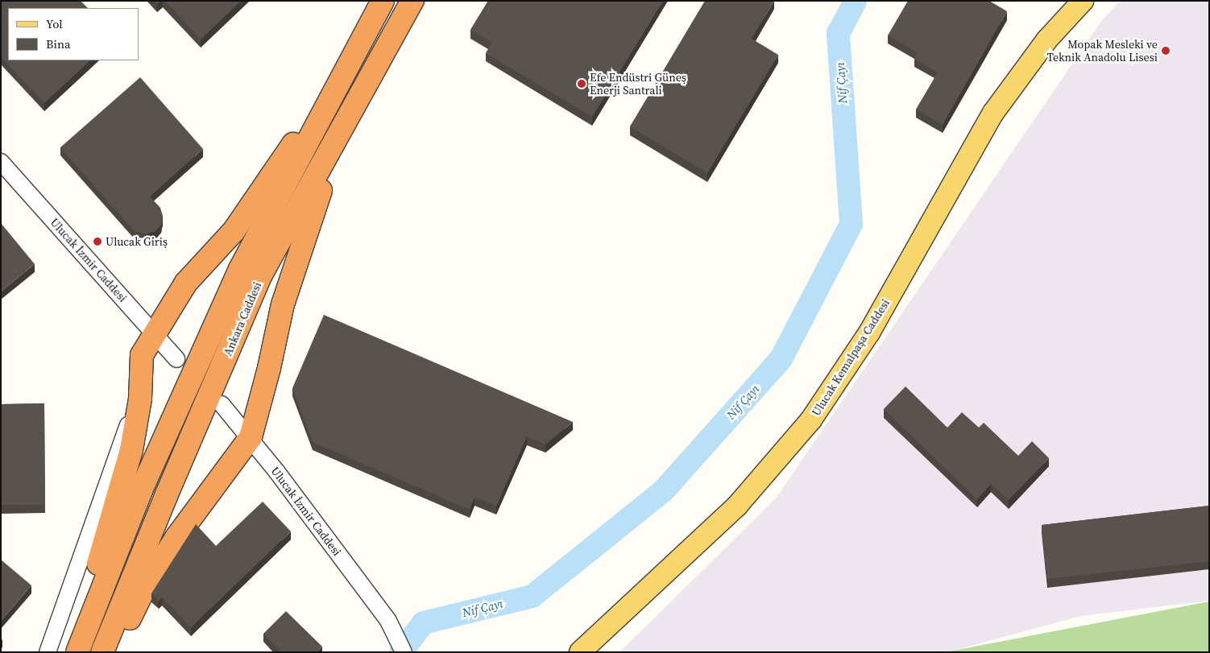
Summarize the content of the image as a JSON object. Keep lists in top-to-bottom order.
{
  "streets": {
    "highway": ["Ankara Caddesi"],
    "main road": ["Ulucak Kemalpaşa Caddesi"],
    "street": ["Ulucak İzmir Caddesi"]
  },
  "water": ["Nif Çayı"],
  "places": ["Mopak Mesleki ve Teknik Anadolu Lisesi", "Efe Endüstri Güneş Enerji Santrali", "Ulucak Giriş"],
  "legend": ["Yol", "Bina"]
}
